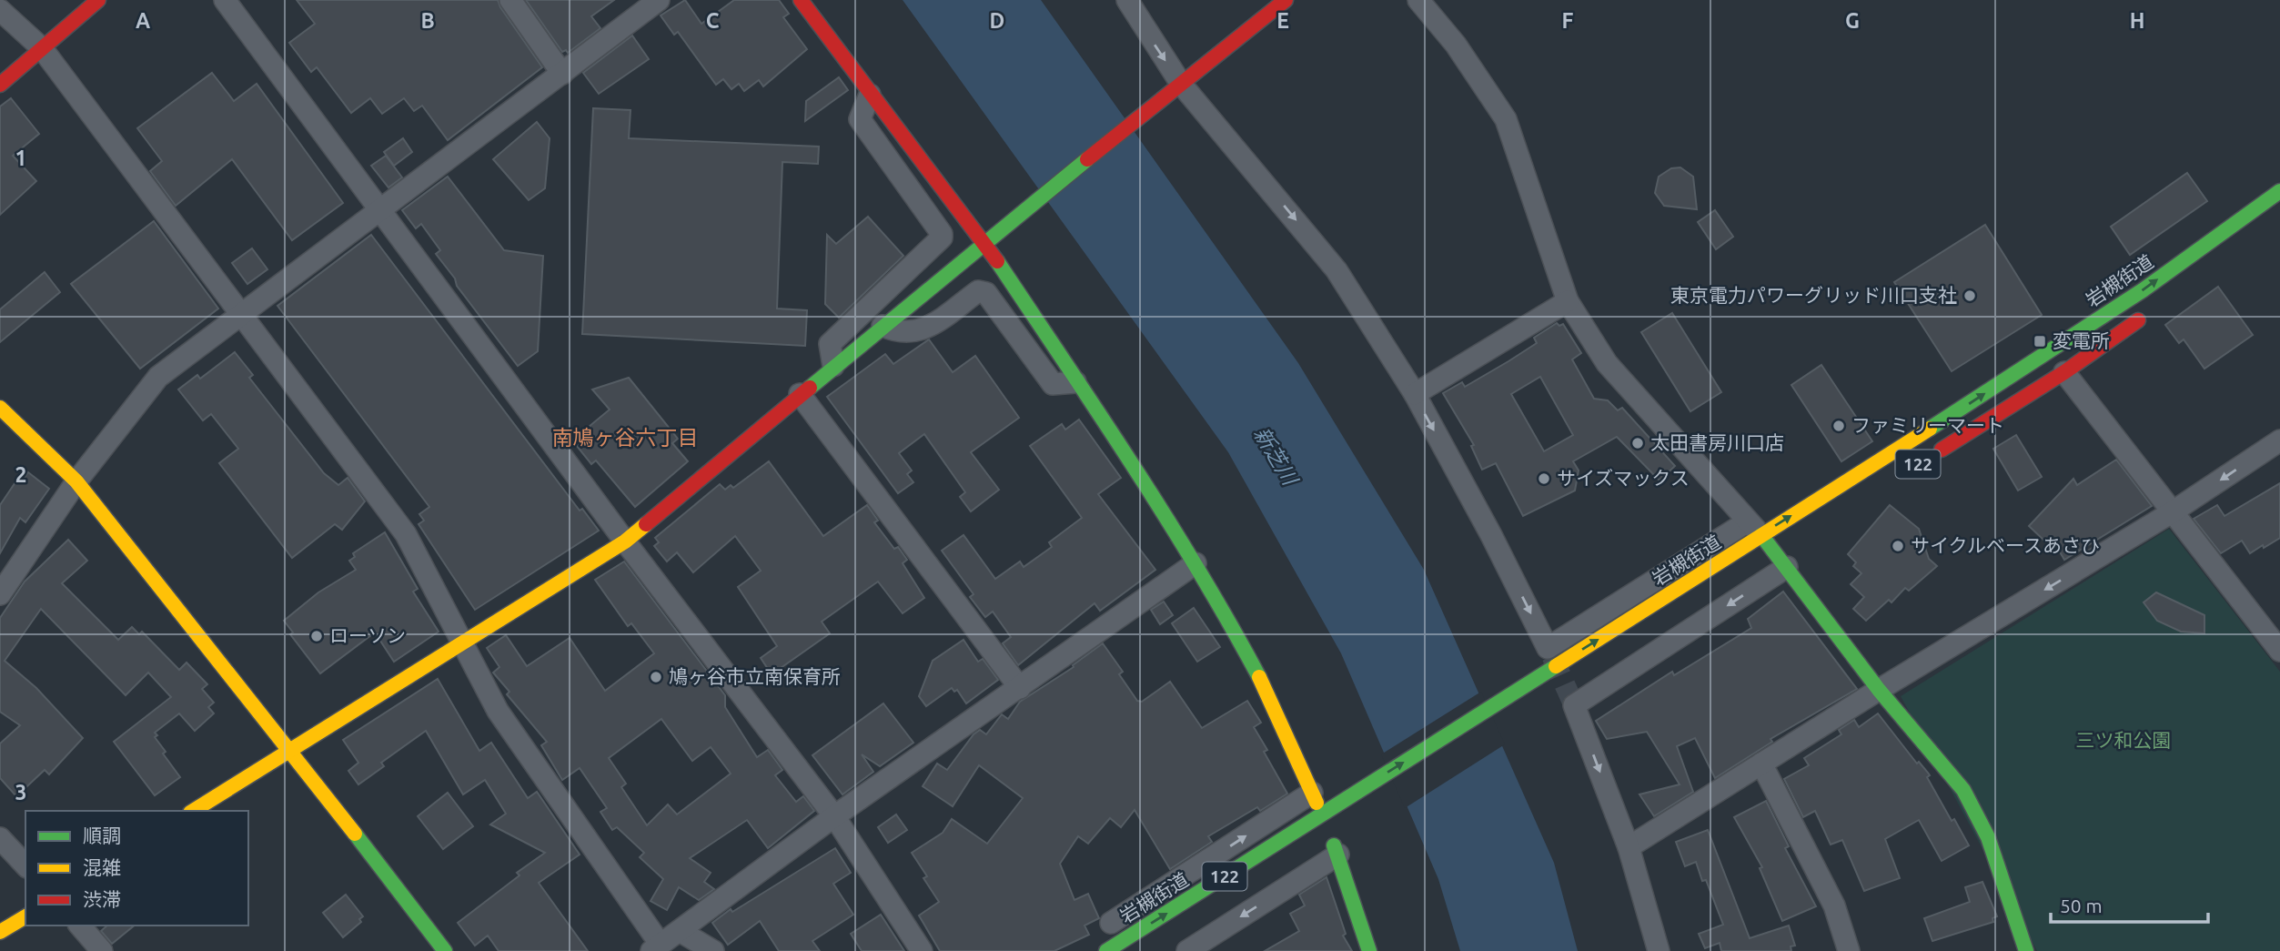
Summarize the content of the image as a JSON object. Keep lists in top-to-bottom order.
{
  "streets": {
    "main road": ["岩槻街道", "122"]
  },
  "one_way": ["岩槻街道"],
  "districts": ["南鳩ヶ谷六丁目"],
  "water": ["新芝川"],
  "parks": ["三ツ和公園"],
  "places": {
    "other": [
      "東京電力パワーグリッド川口支社",
      "ファミリーマート",
      "太田書房川口店",
      "サイズマックス",
      "サイクルベースあさひ",
      "ローソン",
      "鳩ヶ谷市立南保育所"
    ],
    "transit": ["変電所"]
  },
  "legend": ["順調", "混雑", "渋滞"],
  "scale_bar": "50 m",
  "grid": {
    "columns": [
      "A",
      "B",
      "C",
      "D",
      "E",
      "F",
      "G",
      "H"
    ],
    "rows": ["1", "2", "3"]
  }
}
